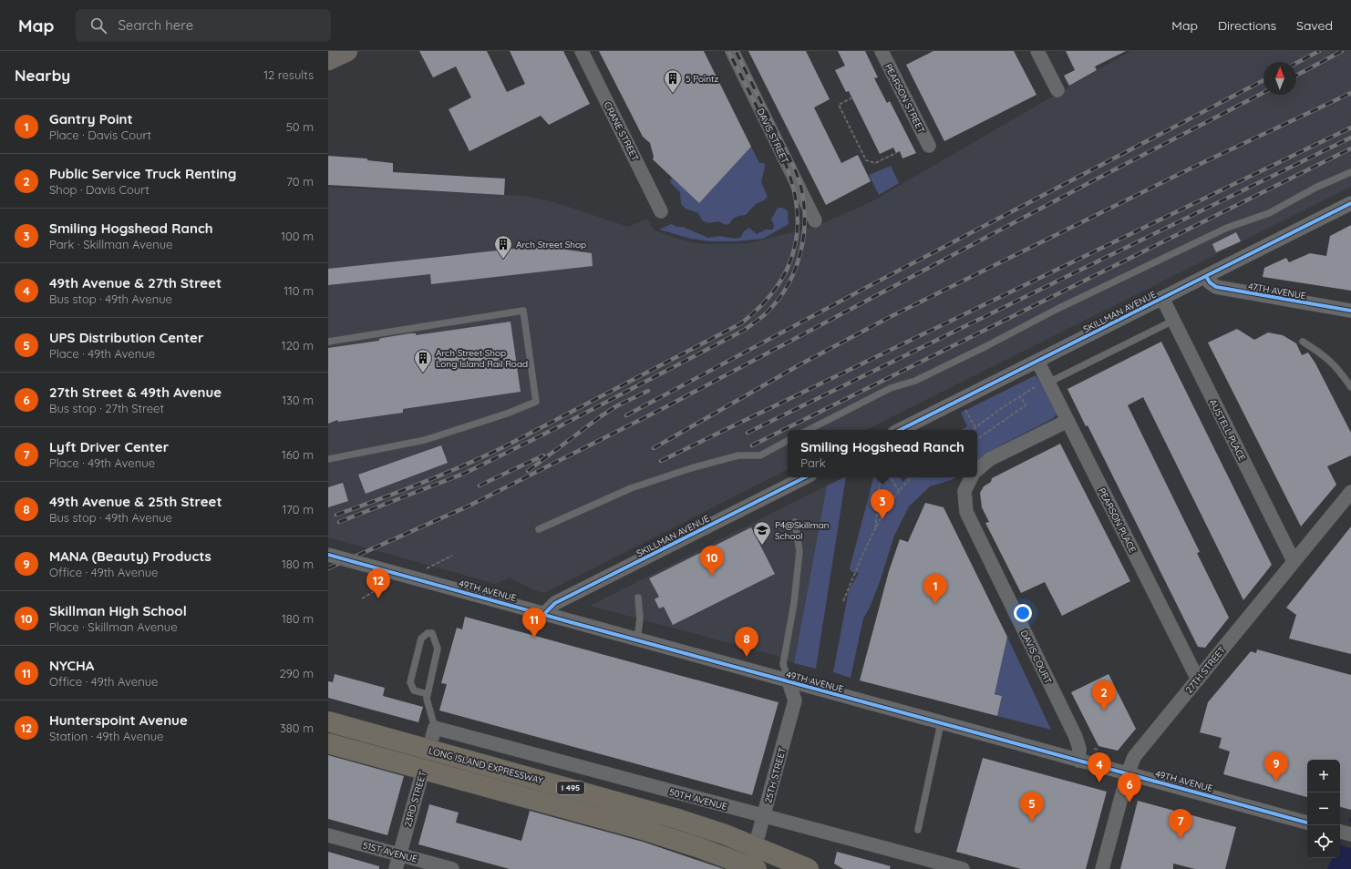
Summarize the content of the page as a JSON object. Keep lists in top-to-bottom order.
{
  "streets": {
    "highway": ["LONG ISLAND EXPRESSWAY", "I 495"],
    "street": [
      "PEARSON STREET",
      "CRANE STREET",
      "DAVIS STREET",
      "47TH AVENUE",
      "SKILLMAN AVENUE",
      "AUSTELL PLACE",
      "PEARSON PLACE",
      "49TH AVENUE",
      "DAVIS COURT",
      "27TH STREET",
      "25TH STREET",
      "23RD STREET",
      "50TH AVENUE",
      "51ST AVENUE"
    ]
  },
  "crossings": [
    ["47TH AVENUE", "SKILLMAN AVENUE"],
    ["SKILLMAN AVENUE", "AUSTELL PLACE"],
    ["SKILLMAN AVENUE", "PEARSON PLACE"],
    ["SKILLMAN AVENUE", "49TH AVENUE"],
    ["AUSTELL PLACE", "27TH STREET"],
    ["PEARSON PLACE", "27TH STREET"],
    ["49TH AVENUE", "DAVIS COURT"],
    ["49TH AVENUE", "27TH STREET"],
    ["49TH AVENUE", "25TH STREET"],
    ["25TH STREET", "50TH AVENUE"],
    ["23RD STREET", "50TH AVENUE"],
    ["23RD STREET", "51ST AVENUE"]
  ],
  "places": {
    "building": ["5 Pointz", "Arch Street Shop", "Arch Street Shop Long Island Rail Road"],
    "school or university": ["P4@Skillman School"]
  },
  "north": "top",
  "page": {
    "header": "Map",
    "search": "Search here",
    "nav": ["Map", "Directions", "Saved"],
    "heading": ["Nearby", "12 results"],
    "list": [
      {
        "mark": "1",
        "name": "Gantry Point",
        "note": "Place · Davis Court",
        "value": "50 m"
      },
      {
        "mark": "2",
        "name": "Public Service Truck Renting",
        "note": "Shop · Davis Court",
        "value": "70 m"
      },
      {
        "mark": "3",
        "name": "Smiling Hogshead Ranch",
        "note": "Park · Skillman Avenue",
        "value": "100 m"
      },
      {
        "mark": "4",
        "name": "49th Avenue & 27th Street",
        "note": "Bus stop · 49th Avenue",
        "value": "110 m"
      },
      {
        "mark": "5",
        "name": "UPS Distribution Center",
        "note": "Place · 49th Avenue",
        "value": "120 m"
      },
      {
        "mark": "6",
        "name": "27th Street & 49th Avenue",
        "note": "Bus stop · 27th Street",
        "value": "130 m"
      },
      {
        "mark": "7",
        "name": "Lyft Driver Center",
        "note": "Place · 49th Avenue",
        "value": "160 m"
      },
      {
        "mark": "8",
        "name": "49th Avenue & 25th Street",
        "note": "Bus stop · 49th Avenue",
        "value": "170 m"
      },
      {
        "mark": "9",
        "name": "MANA (Beauty) Products",
        "note": "Office · 49th Avenue",
        "value": "180 m"
      },
      {
        "mark": "10",
        "name": "Skillman High School",
        "note": "Place · Skillman Avenue",
        "value": "180 m"
      },
      {
        "mark": "11",
        "name": "NYCHA",
        "note": "Office · 49th Avenue",
        "value": "290 m"
      },
      {
        "mark": "12",
        "name": "Hunterspoint Avenue",
        "note": "Station · 49th Avenue",
        "value": "380 m"
      }
    ],
    "popup": ["Smiling Hogshead Ranch", "Park"],
    "pins": [
      "3",
      "10",
      "12",
      "1",
      "11",
      "8",
      "2",
      "9",
      "4",
      "6",
      "5",
      "7"
    ],
    "map_buttons": ["+", "−"]
  }
}
